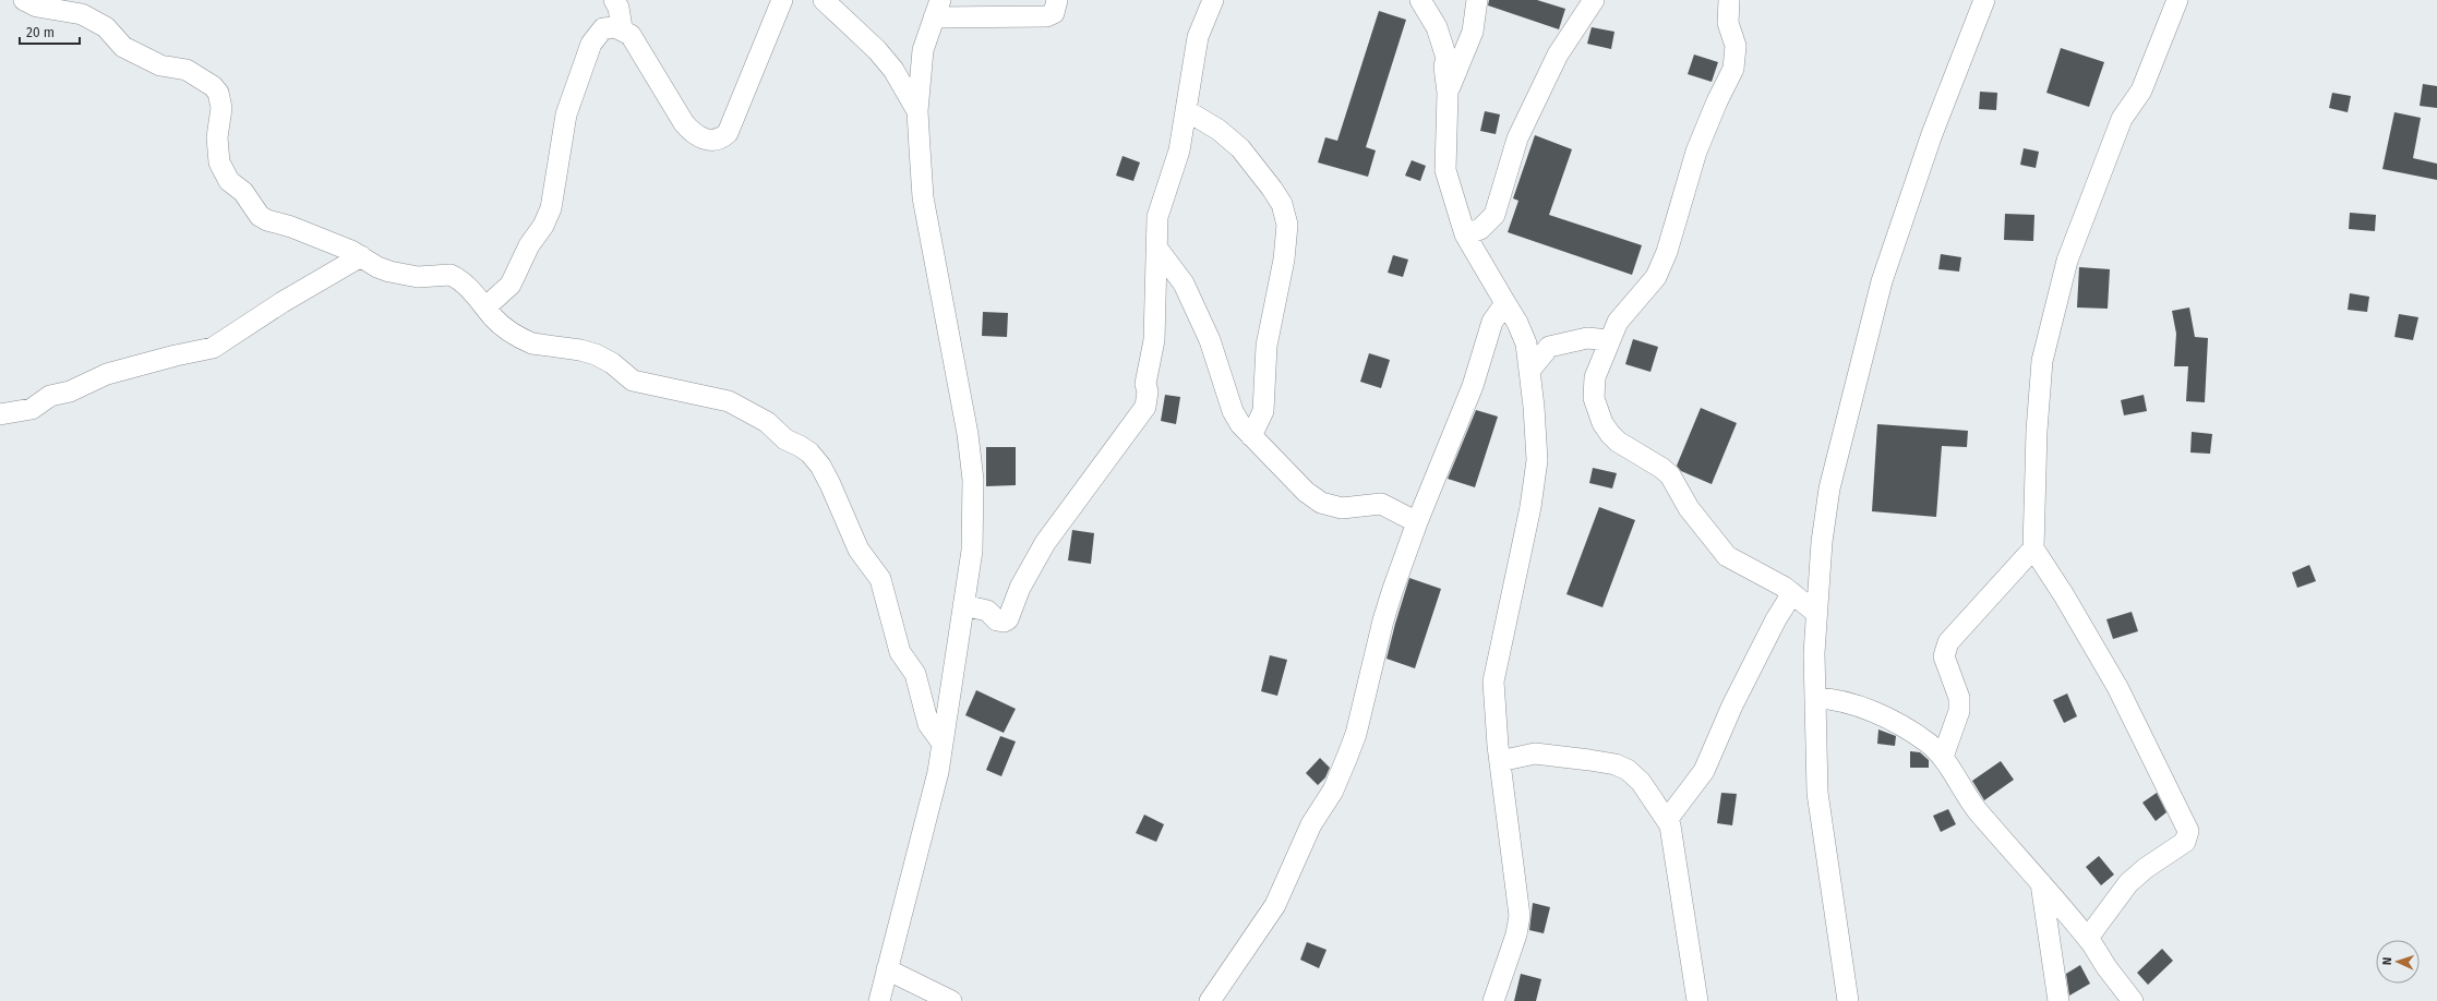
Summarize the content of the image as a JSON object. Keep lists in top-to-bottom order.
{
  "scale_bar": "20 m",
  "north": "left"
}
